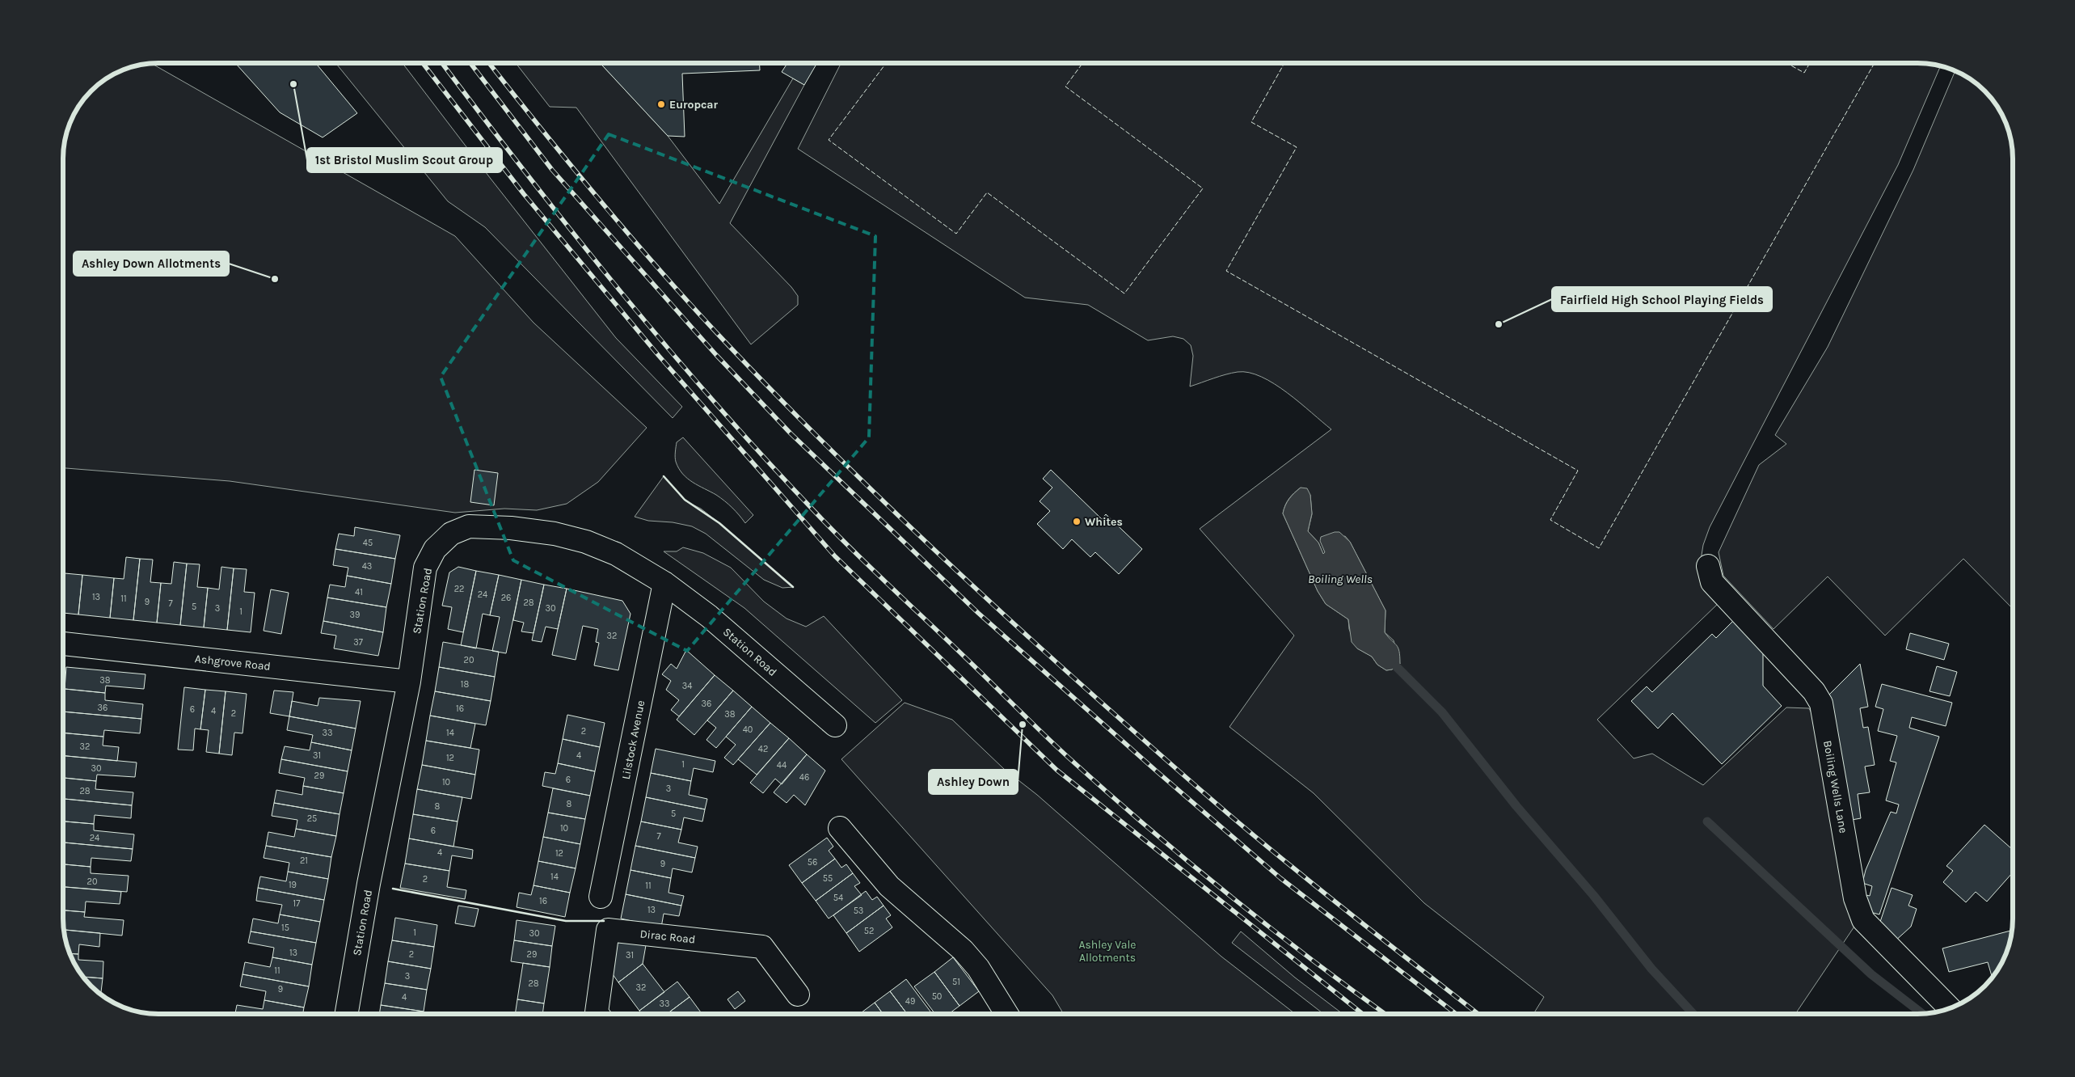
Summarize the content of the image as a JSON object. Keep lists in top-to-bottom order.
{
  "streets": {
    "street": [
      "Station Road",
      "Ashgrove Road",
      "Lilstock Avenue",
      "Boiling Wells Lane",
      "Dirac Road"
    ]
  },
  "crossings": [
    ["Station Road", "Ashgrove Road"],
    ["Station Road", "Lilstock Avenue"]
  ],
  "water": ["Boiling Wells"],
  "parks": ["Ashley Vale Allotments"],
  "places": [
    "1st Bristol Muslim Scout Group",
    "Europcar",
    "Ashley Down Allotments",
    "Fairfield High School Playing Fields",
    "Whites",
    "Ashley Down"
  ],
  "house_numbers": [
    "45",
    "43",
    "22",
    "41",
    "24",
    "13",
    "26",
    "11",
    "9",
    "28",
    "7",
    "5",
    "3",
    "30",
    "1",
    "39",
    "32",
    "37",
    "20",
    "38",
    "18",
    "34",
    "36",
    "36",
    "16",
    "6",
    "4",
    "2",
    "38",
    "40",
    "2",
    "33",
    "14",
    "32",
    "42",
    "31",
    "4",
    "12",
    "1",
    "44",
    "30",
    "29",
    "46",
    "6",
    "10",
    "3",
    "28",
    "8",
    "8",
    "5",
    "25",
    "10",
    "6",
    "7",
    "24",
    "4",
    "12",
    "21",
    "56",
    "9",
    "14",
    "55",
    "2",
    "20",
    "19",
    "11",
    "54",
    "16",
    "17",
    "13",
    "53",
    "15",
    "52",
    "1",
    "30",
    "13",
    "2",
    "29",
    "31",
    "11",
    "3",
    "51",
    "28",
    "32",
    "9",
    "50",
    "4",
    "49",
    "33"
  ]
}
